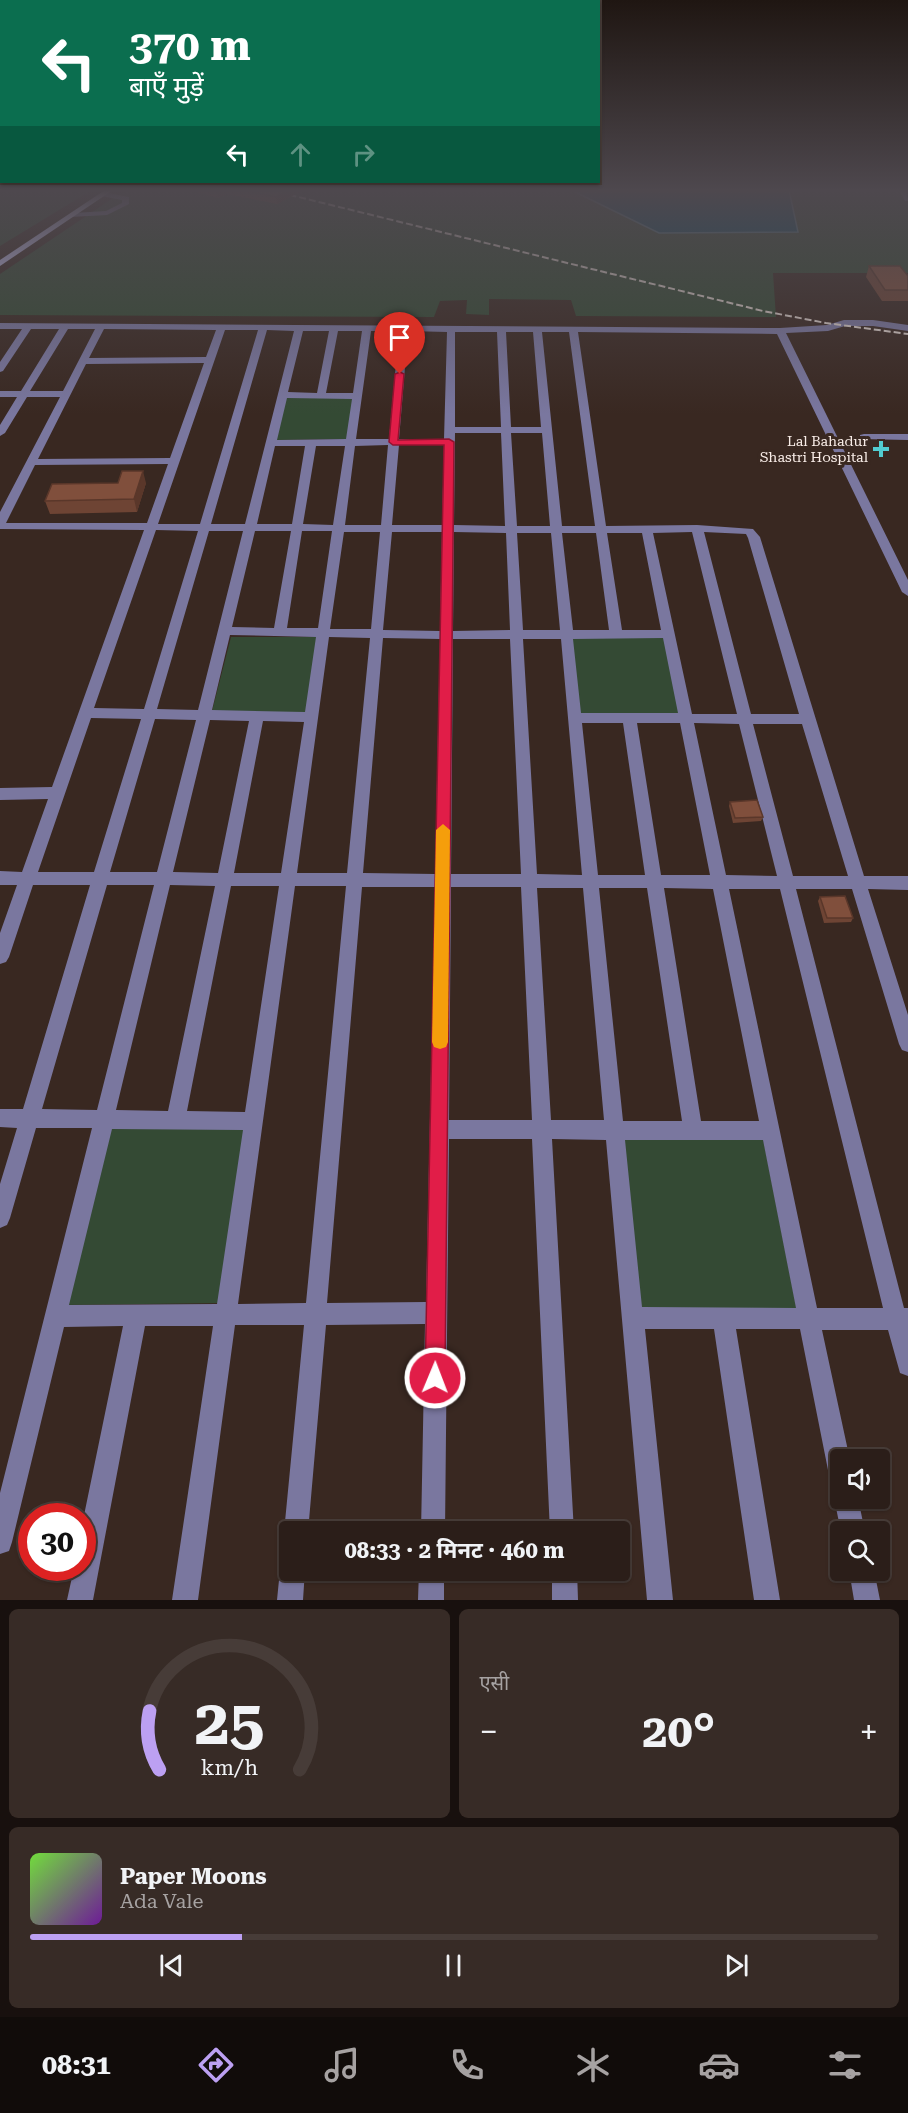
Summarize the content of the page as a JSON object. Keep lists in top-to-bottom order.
{
  "places": {
    "health": ["Lal Bahadur Shastri Hospital"]
  },
  "page": {
    "turn": ["370 m", "बाएँ मुड़ें"],
    "limit": "30",
    "trip": "08:33 · 2 मिनट · 460 m",
    "tile": "एसी",
    "heat": ["−", "20°", "+"],
    "song": ["Paper Moons", "Ada Vale"],
    "tabs": "08:31",
    "gauge": ["25", "km/h"]
  }
}
